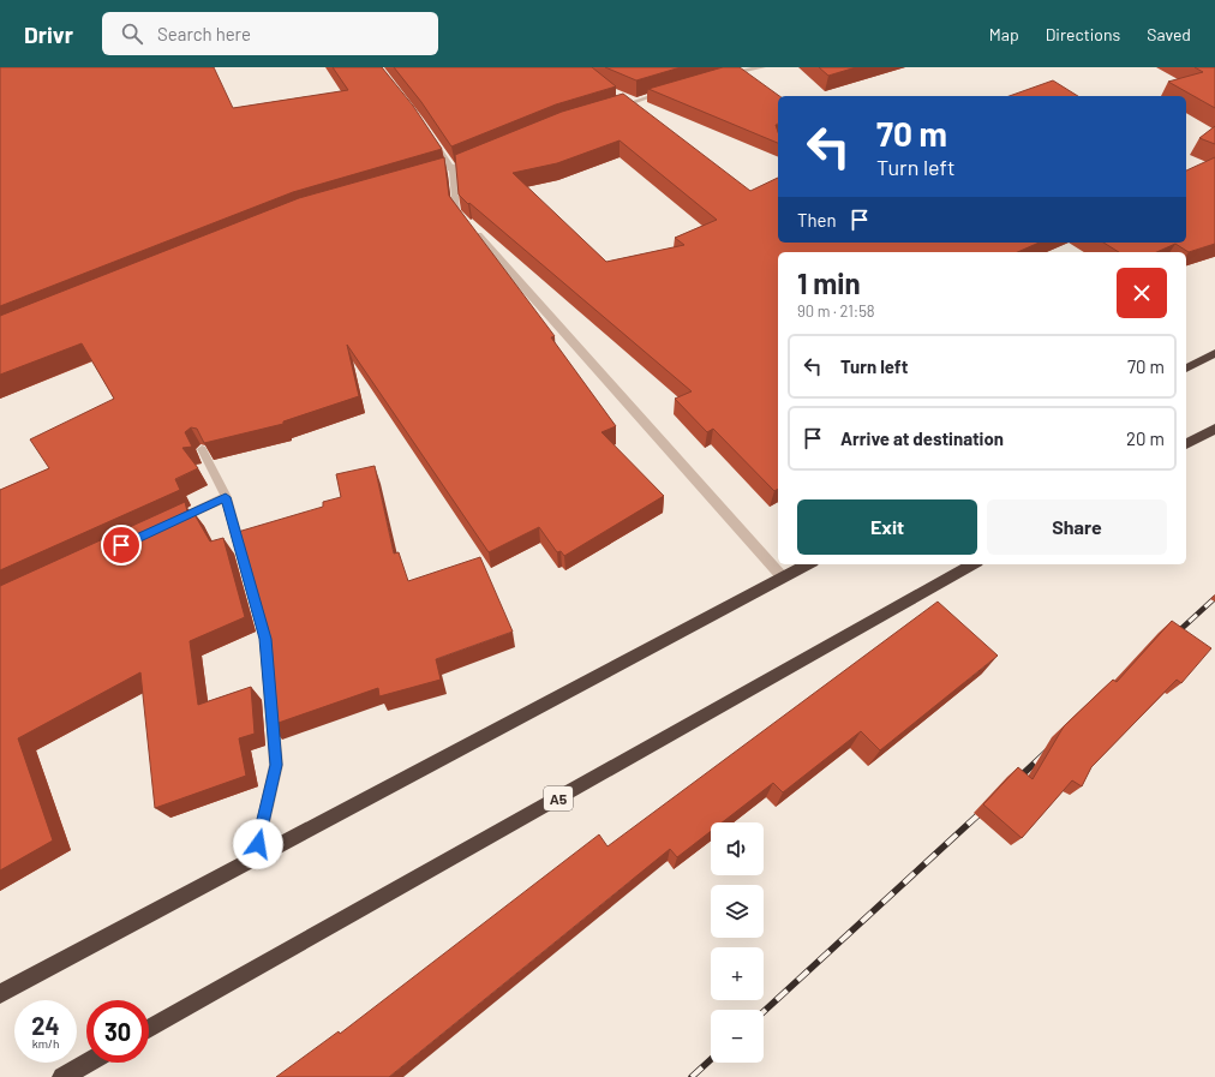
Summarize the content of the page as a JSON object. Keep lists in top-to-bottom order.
{
  "streets": {
    "highway": ["A5"]
  },
  "page": {
    "header": "Drivr",
    "search": "Search here",
    "nav": ["Map", "Directions", "Saved"],
    "turn": ["70 m", "Turn left"],
    "then": "Then",
    "heading": ["1 min", "90 m · 21:58"],
    "list": [
      {
        "name": "Turn left",
        "value": "70 m"
      },
      {
        "name": "Arrive at destination",
        "value": "20 m"
      }
    ],
    "buttons": ["Exit", "Share"],
    "map_buttons": ["+", "−"],
    "speed": "24 km/h",
    "limit": "30"
  }
}
